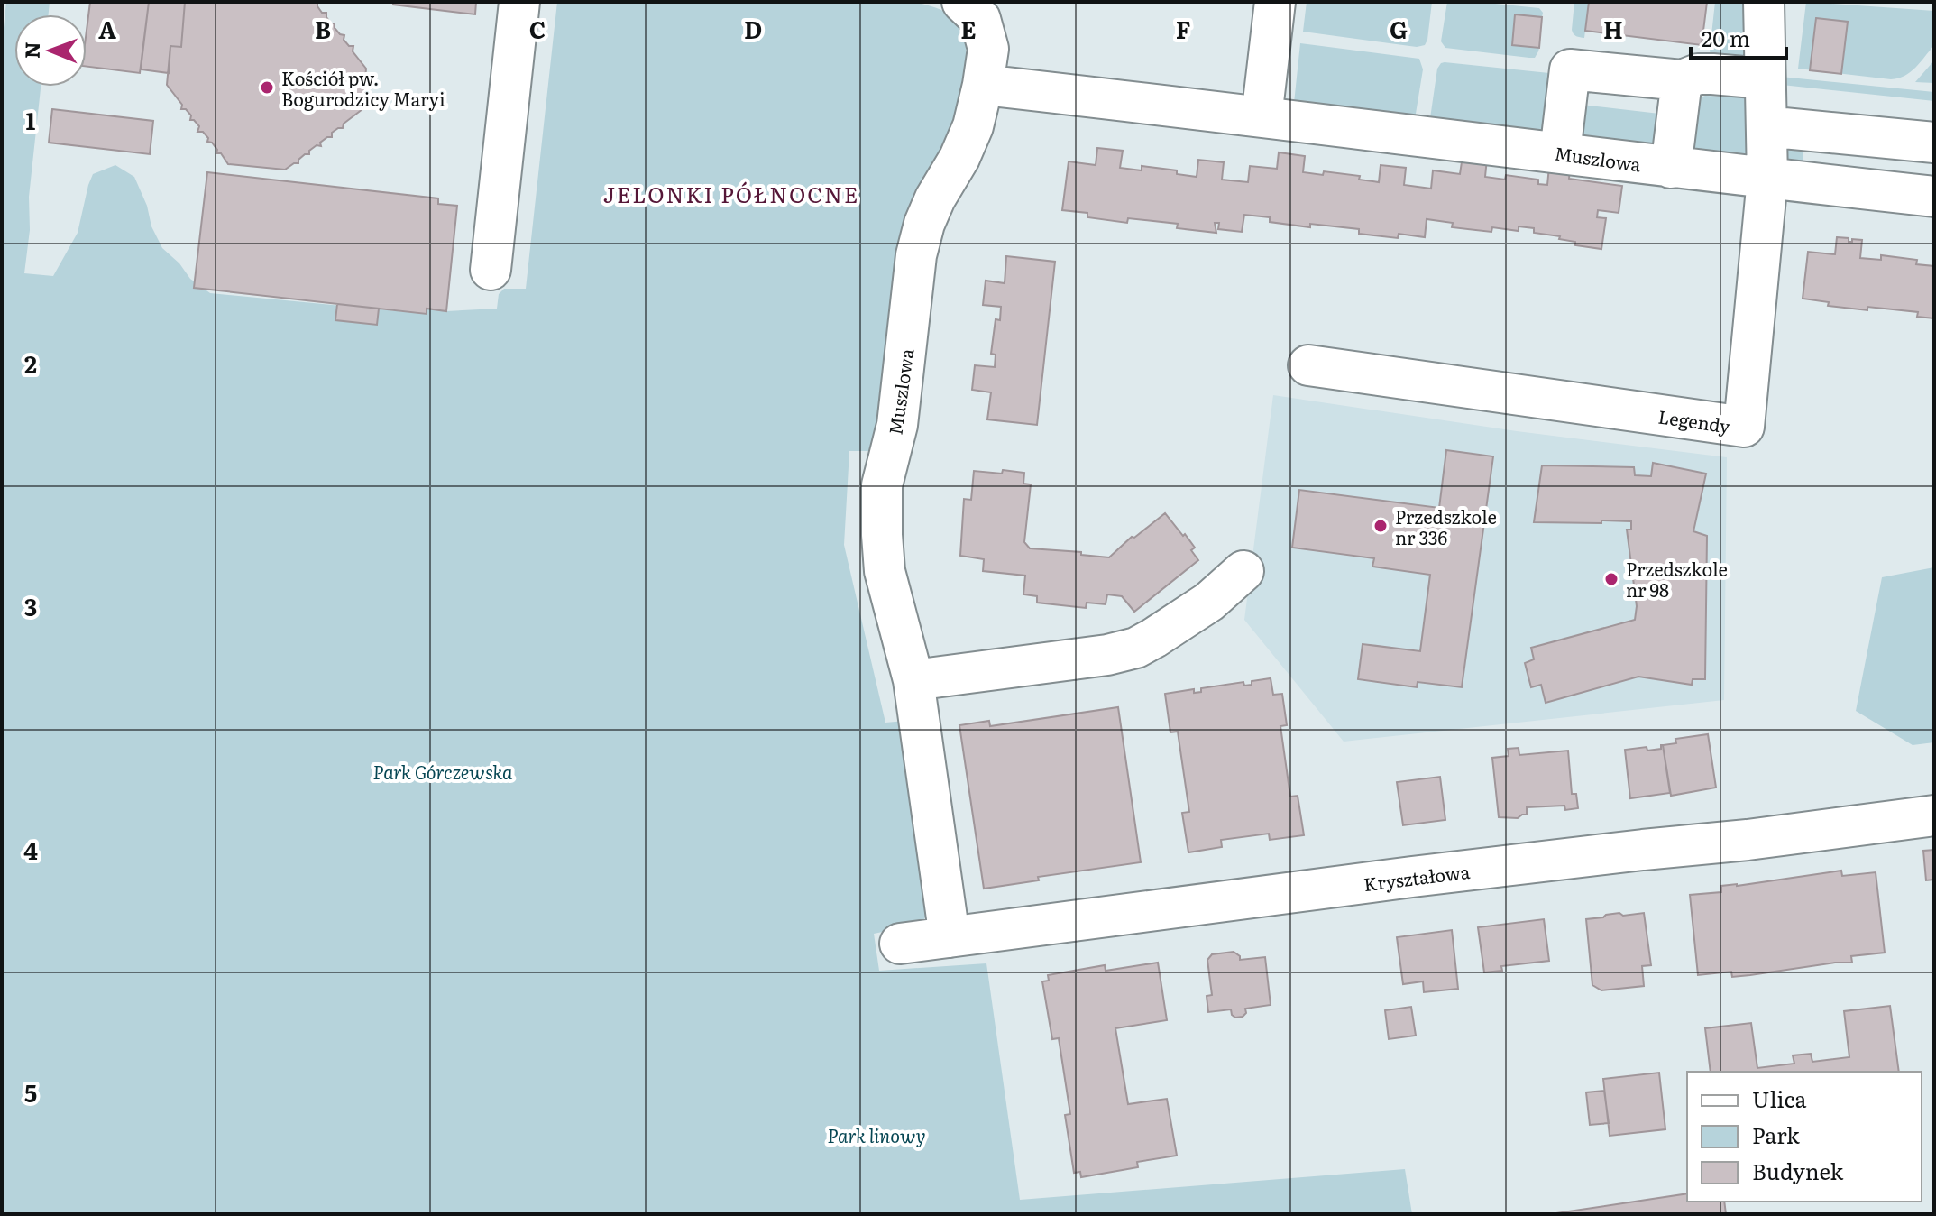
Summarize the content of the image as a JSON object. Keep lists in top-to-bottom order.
{
  "streets": {
    "street": ["Muszlowa", "Legendy", "Kryształowa"]
  },
  "crossings": [
    ["Muszlowa", "Legendy"],
    ["Muszlowa", "Kryształowa"]
  ],
  "districts": ["JELONKI PÓŁNOCNE"],
  "parks": ["Park Górczewska", "Park linowy"],
  "places": ["Kościół pw. Bogurodzicy Maryi", "Przedszkole nr 336", "Przedszkole nr 98"],
  "legend": ["Ulica", "Park", "Budynek"],
  "scale_bar": "20 m",
  "north": "left",
  "grid": {
    "columns": [
      "A",
      "B",
      "C",
      "D",
      "E",
      "F",
      "G",
      "H"
    ],
    "rows": [
      "1",
      "2",
      "3",
      "4",
      "5"
    ]
  }
}
